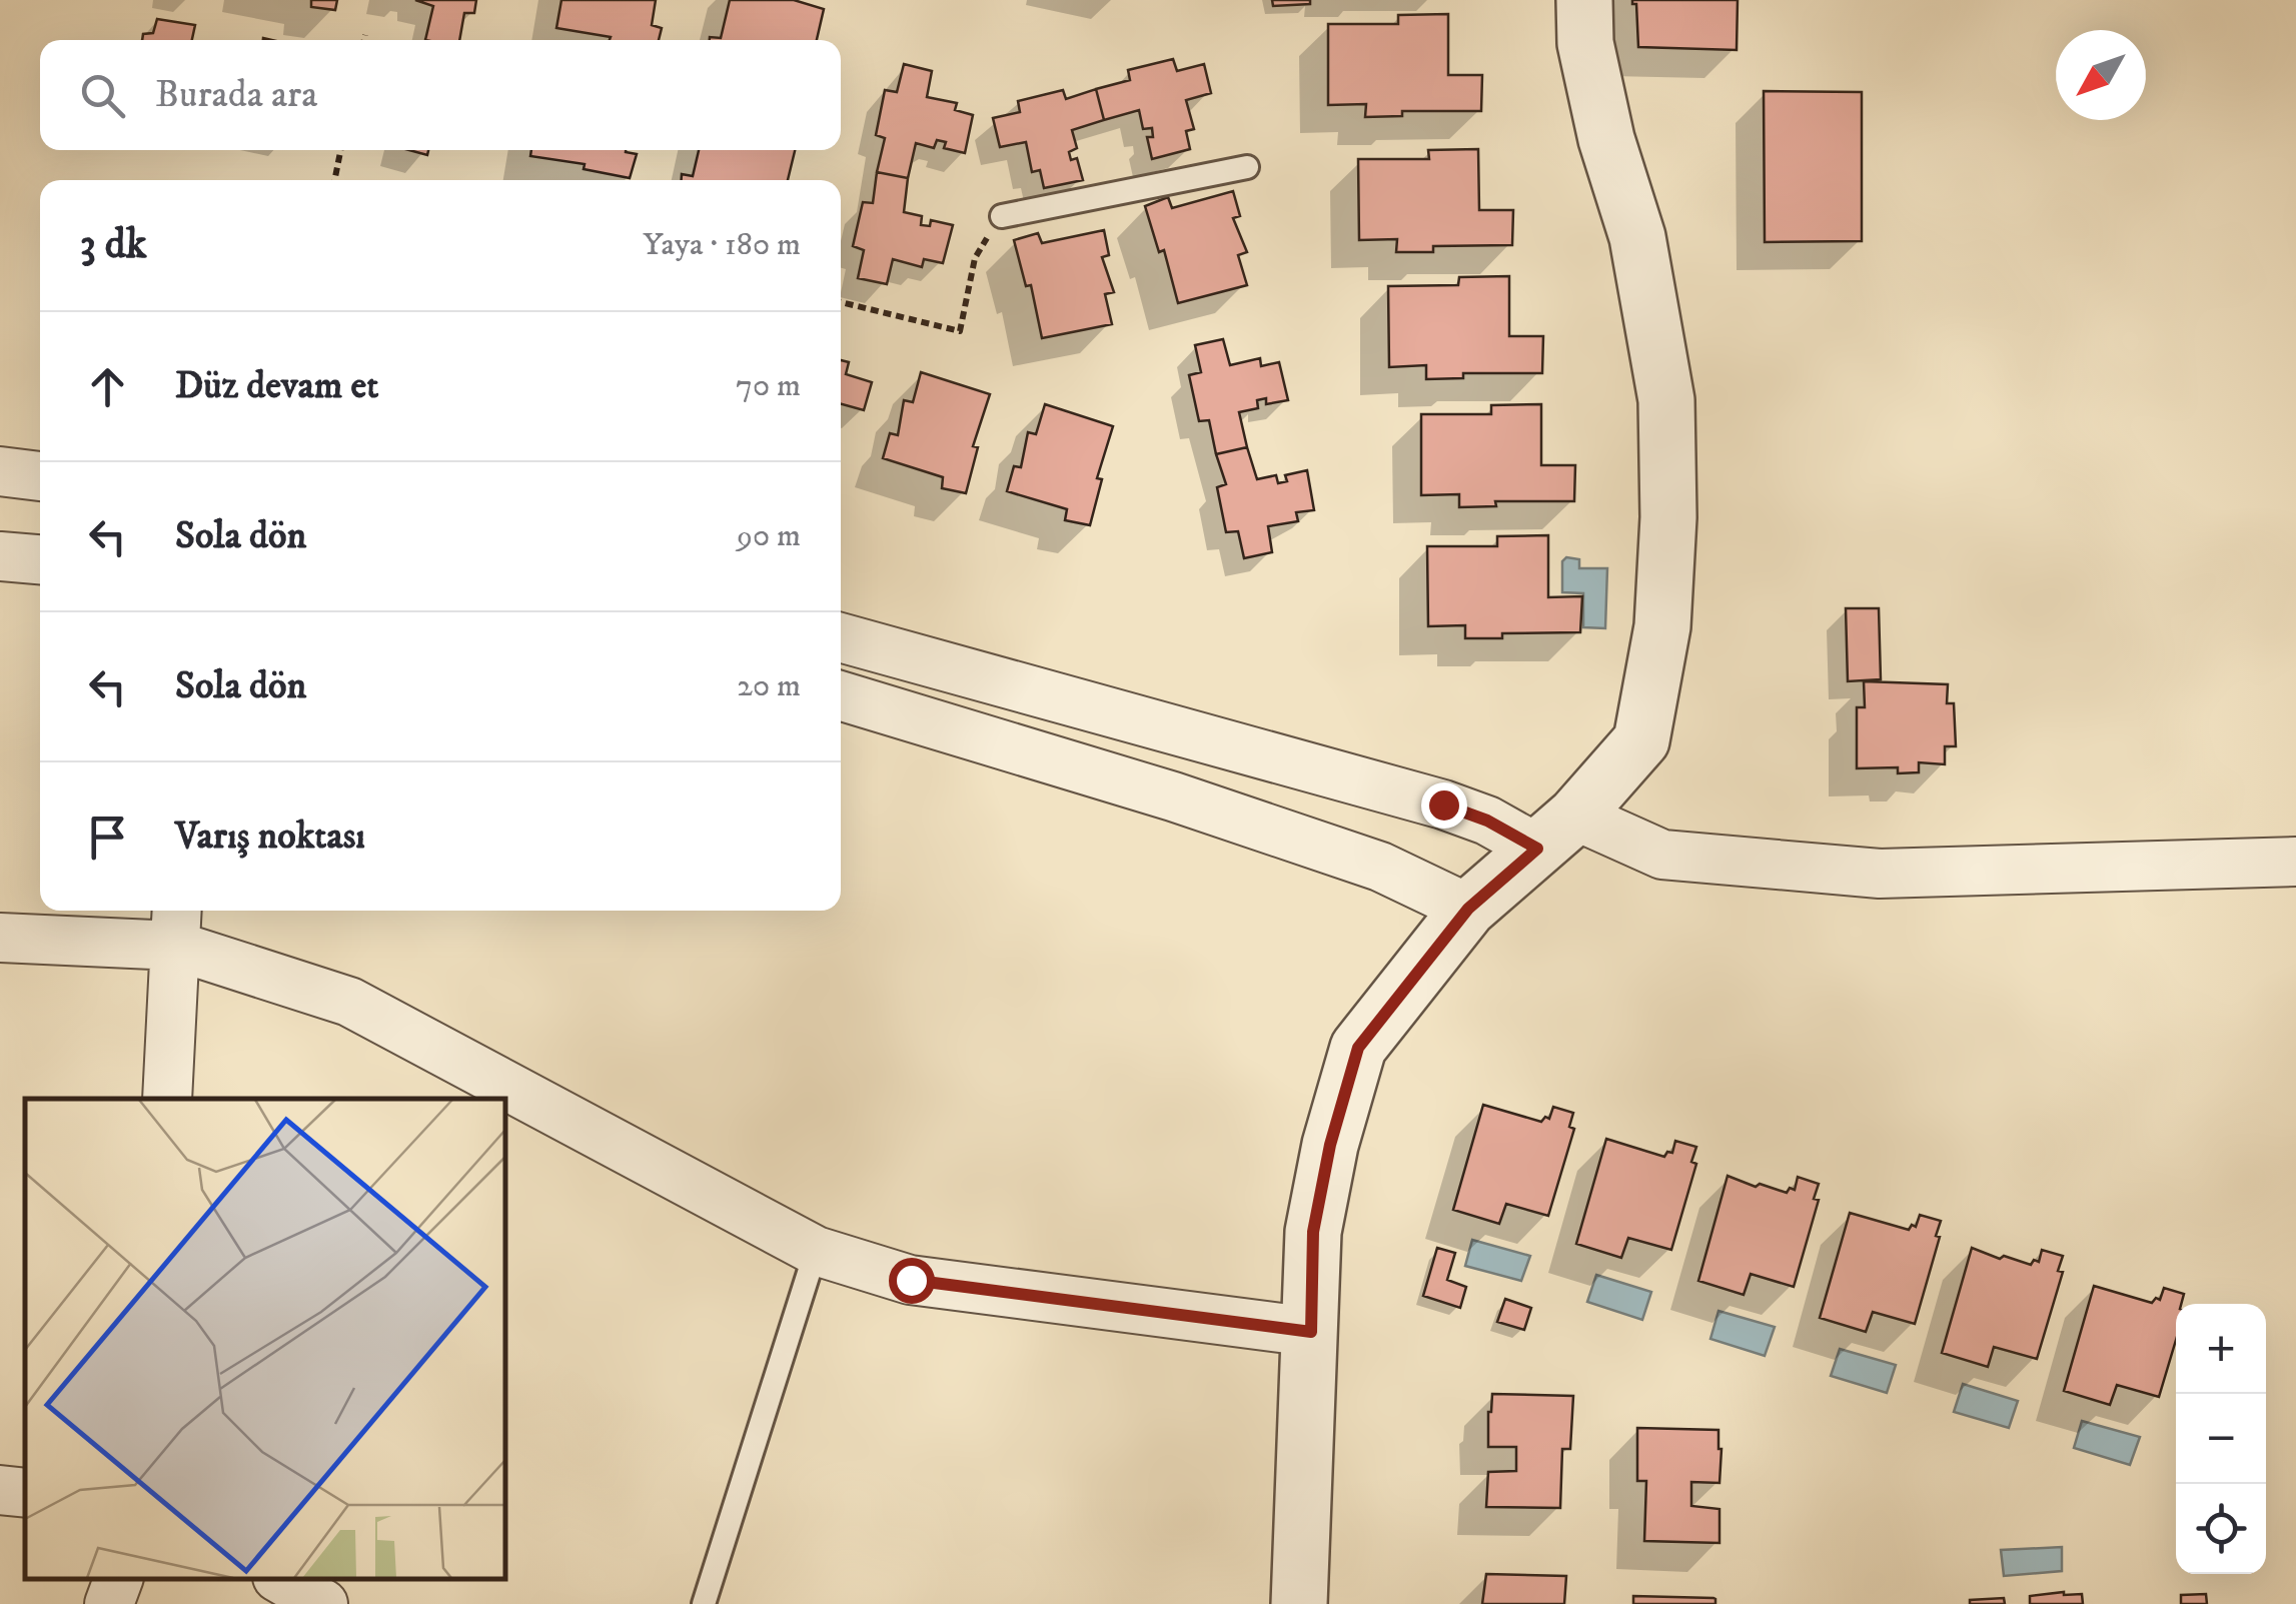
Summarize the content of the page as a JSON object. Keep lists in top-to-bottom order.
{
  "north": "bottom left",
  "page": {
    "search": "Burada ara",
    "heading": ["3 dk", "Yaya · 180 m"],
    "list": [
      ["Düz devam et", "70 m"],
      ["Sola dön", "90 m"],
      ["Sola dön", "20 m"],
      "Varış noktası"
    ],
    "map_buttons": ["+", "−"]
  }
}
